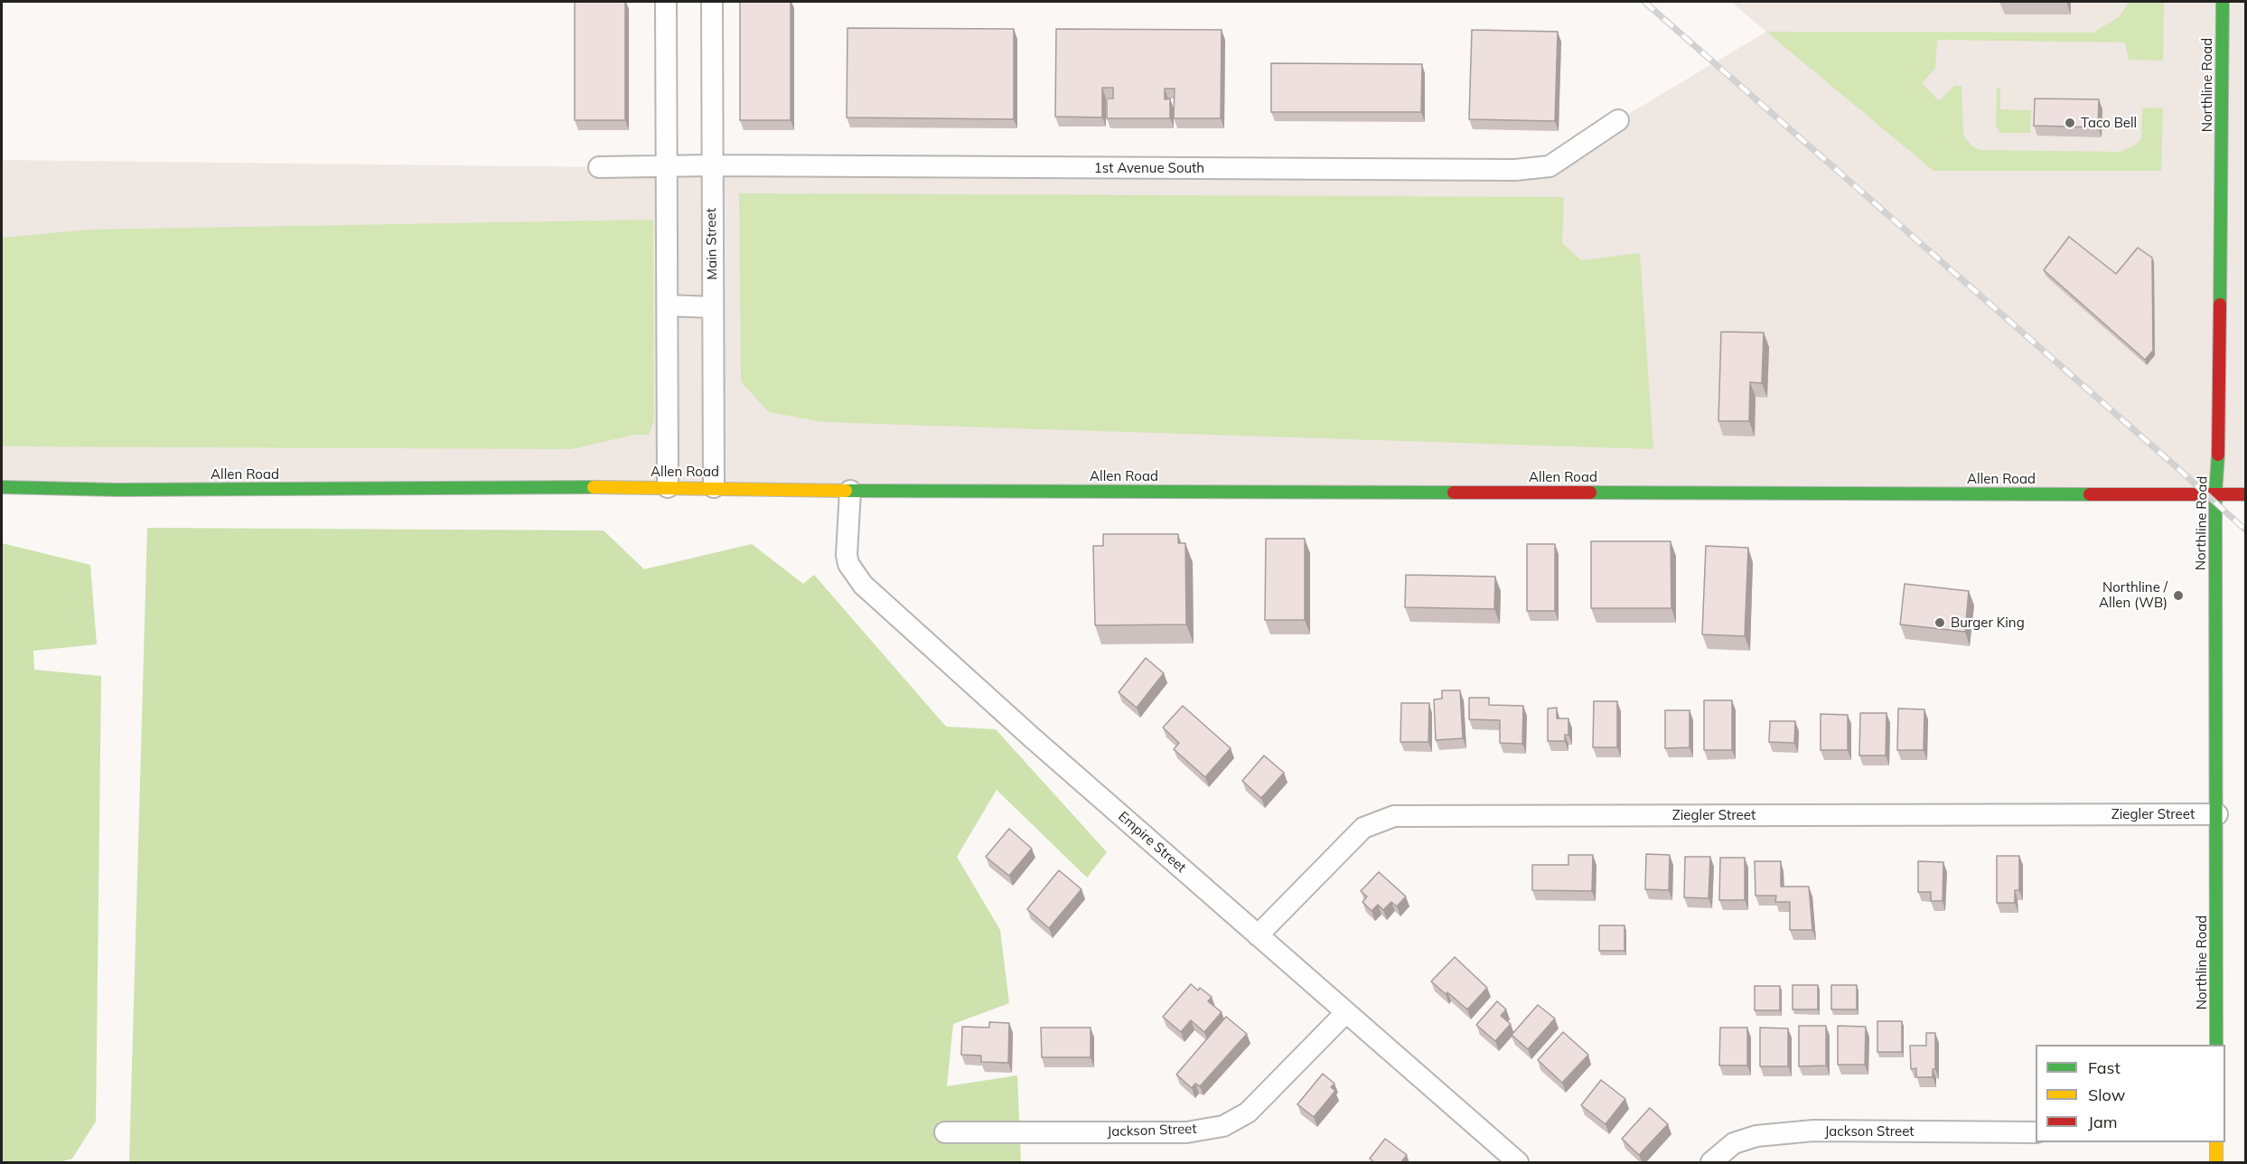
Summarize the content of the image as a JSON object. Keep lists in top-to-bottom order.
{
  "streets": {
    "main road": ["Northline Road", "Allen Road"],
    "street": [
      "1st Avenue South",
      "Main Street",
      "Ziegler Street",
      "Empire Street",
      "Jackson Street"
    ]
  },
  "crossings": [
    ["Northline Road", "Allen Road"],
    ["Northline Road", "Ziegler Street"],
    ["1st Avenue South", "Main Street"],
    ["Main Street", "Allen Road"],
    ["Allen Road", "Empire Street"],
    ["Ziegler Street", "Empire Street"],
    ["Empire Street", "Jackson Street"]
  ],
  "places": ["Taco Bell", "Northline / Allen (WB)", "Burger King"],
  "legend": ["Fast", "Slow", "Jam"]
}
